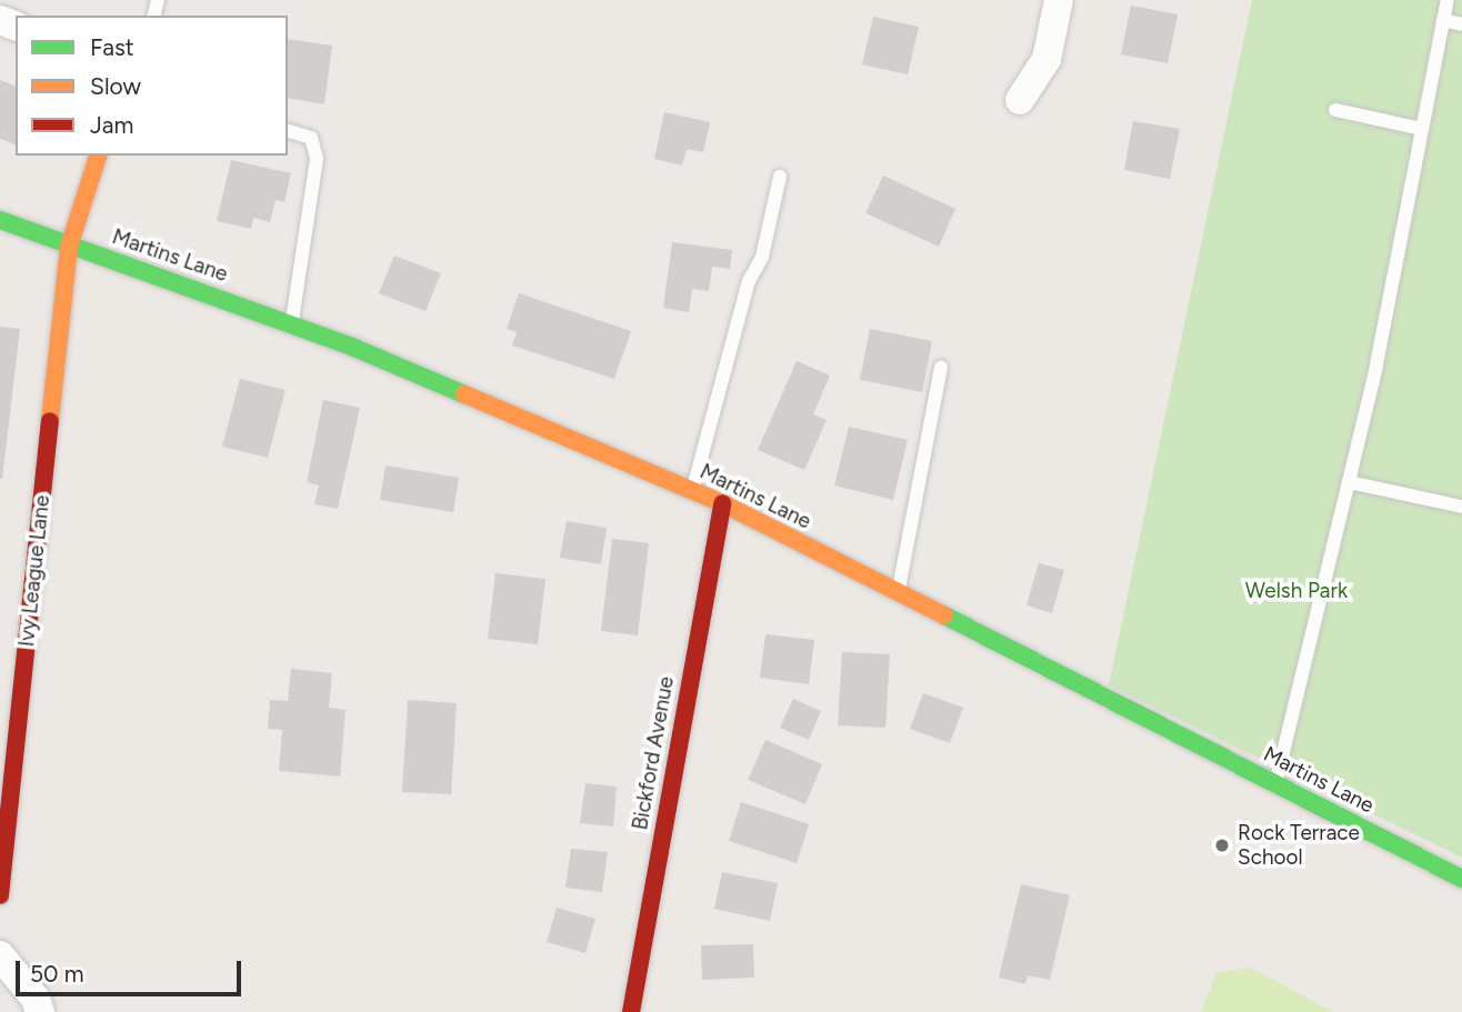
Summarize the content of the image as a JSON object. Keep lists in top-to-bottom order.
{
  "streets": {
    "street": ["Martins Lane", "Ivy League Lane", "Bickford Avenue"]
  },
  "crossings": [
    ["Martins Lane", "Ivy League Lane"],
    ["Martins Lane", "Bickford Avenue"]
  ],
  "parks": ["Welsh Park"],
  "places": ["Rock Terrace School"],
  "legend": ["Fast", "Slow", "Jam"],
  "scale_bar": "50 m"
}
